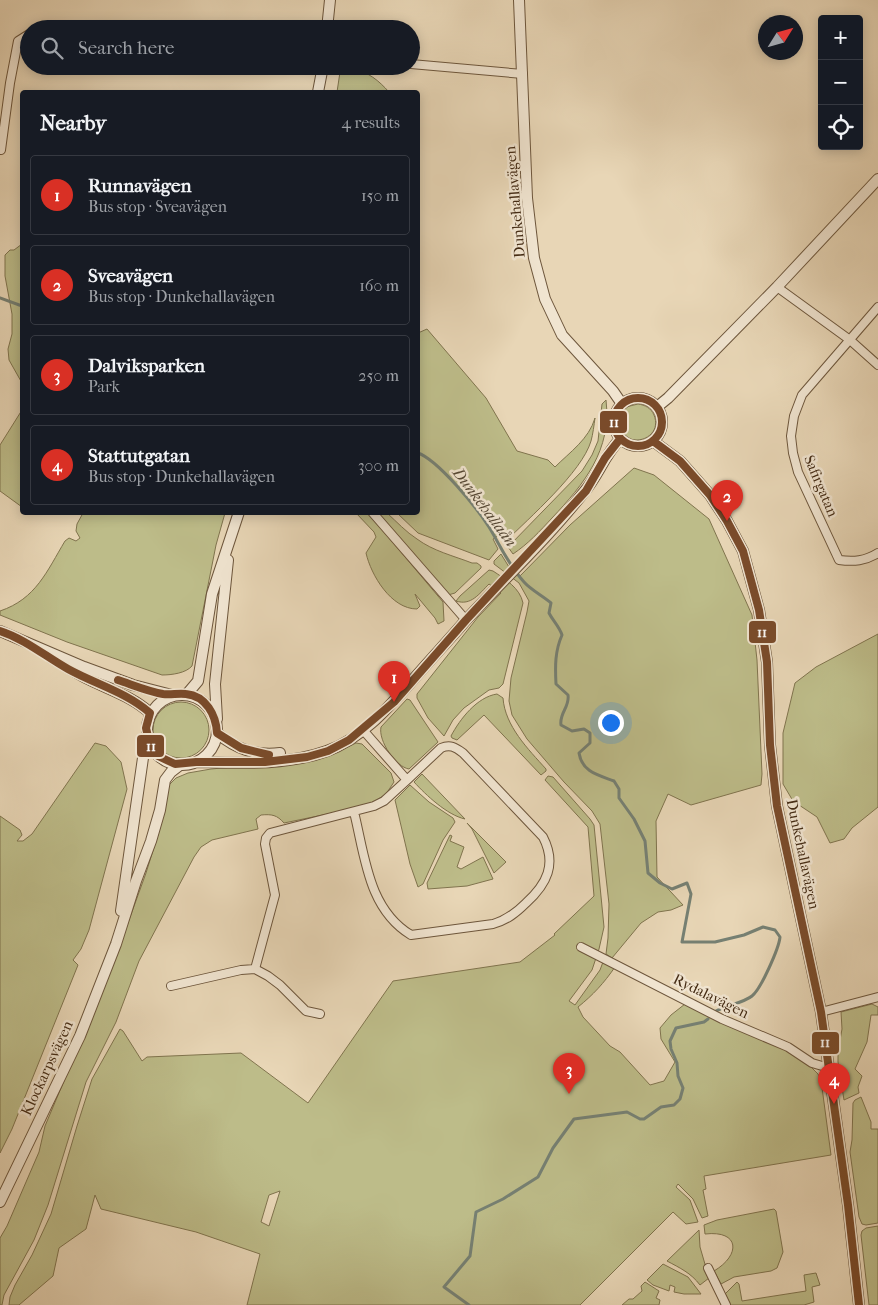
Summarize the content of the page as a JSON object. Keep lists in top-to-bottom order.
{
  "streets": {
    "street": [
      "Dunkehallavägen",
      "Safirgatan",
      "Rydalavägen",
      "Klockarpsvägen"
    ]
  },
  "crossings": [
    ["Dunkehallavägen", "Rydalavägen"]
  ],
  "water": ["Dunkehallaån"],
  "lines": ["transit line 11"],
  "north": "top right",
  "page": {
    "map_buttons": ["+", "−"],
    "search": "Search here",
    "heading": ["Nearby", "4 results"],
    "list": [
      {
        "mark": "1",
        "name": "Runnavägen",
        "note": "Bus stop · Sveavägen",
        "value": "150 m"
      },
      {
        "mark": "2",
        "name": "Sveavägen",
        "note": "Bus stop · Dunkehallavägen",
        "value": "160 m"
      },
      {
        "mark": "3",
        "name": "Dalviksparken",
        "note": "Park",
        "value": "250 m"
      },
      {
        "mark": "4",
        "name": "Stattutgatan",
        "note": "Bus stop · Dunkehallavägen",
        "value": "300 m"
      }
    ],
    "pins": [
      "2",
      "1",
      "3",
      "4"
    ]
  }
}
